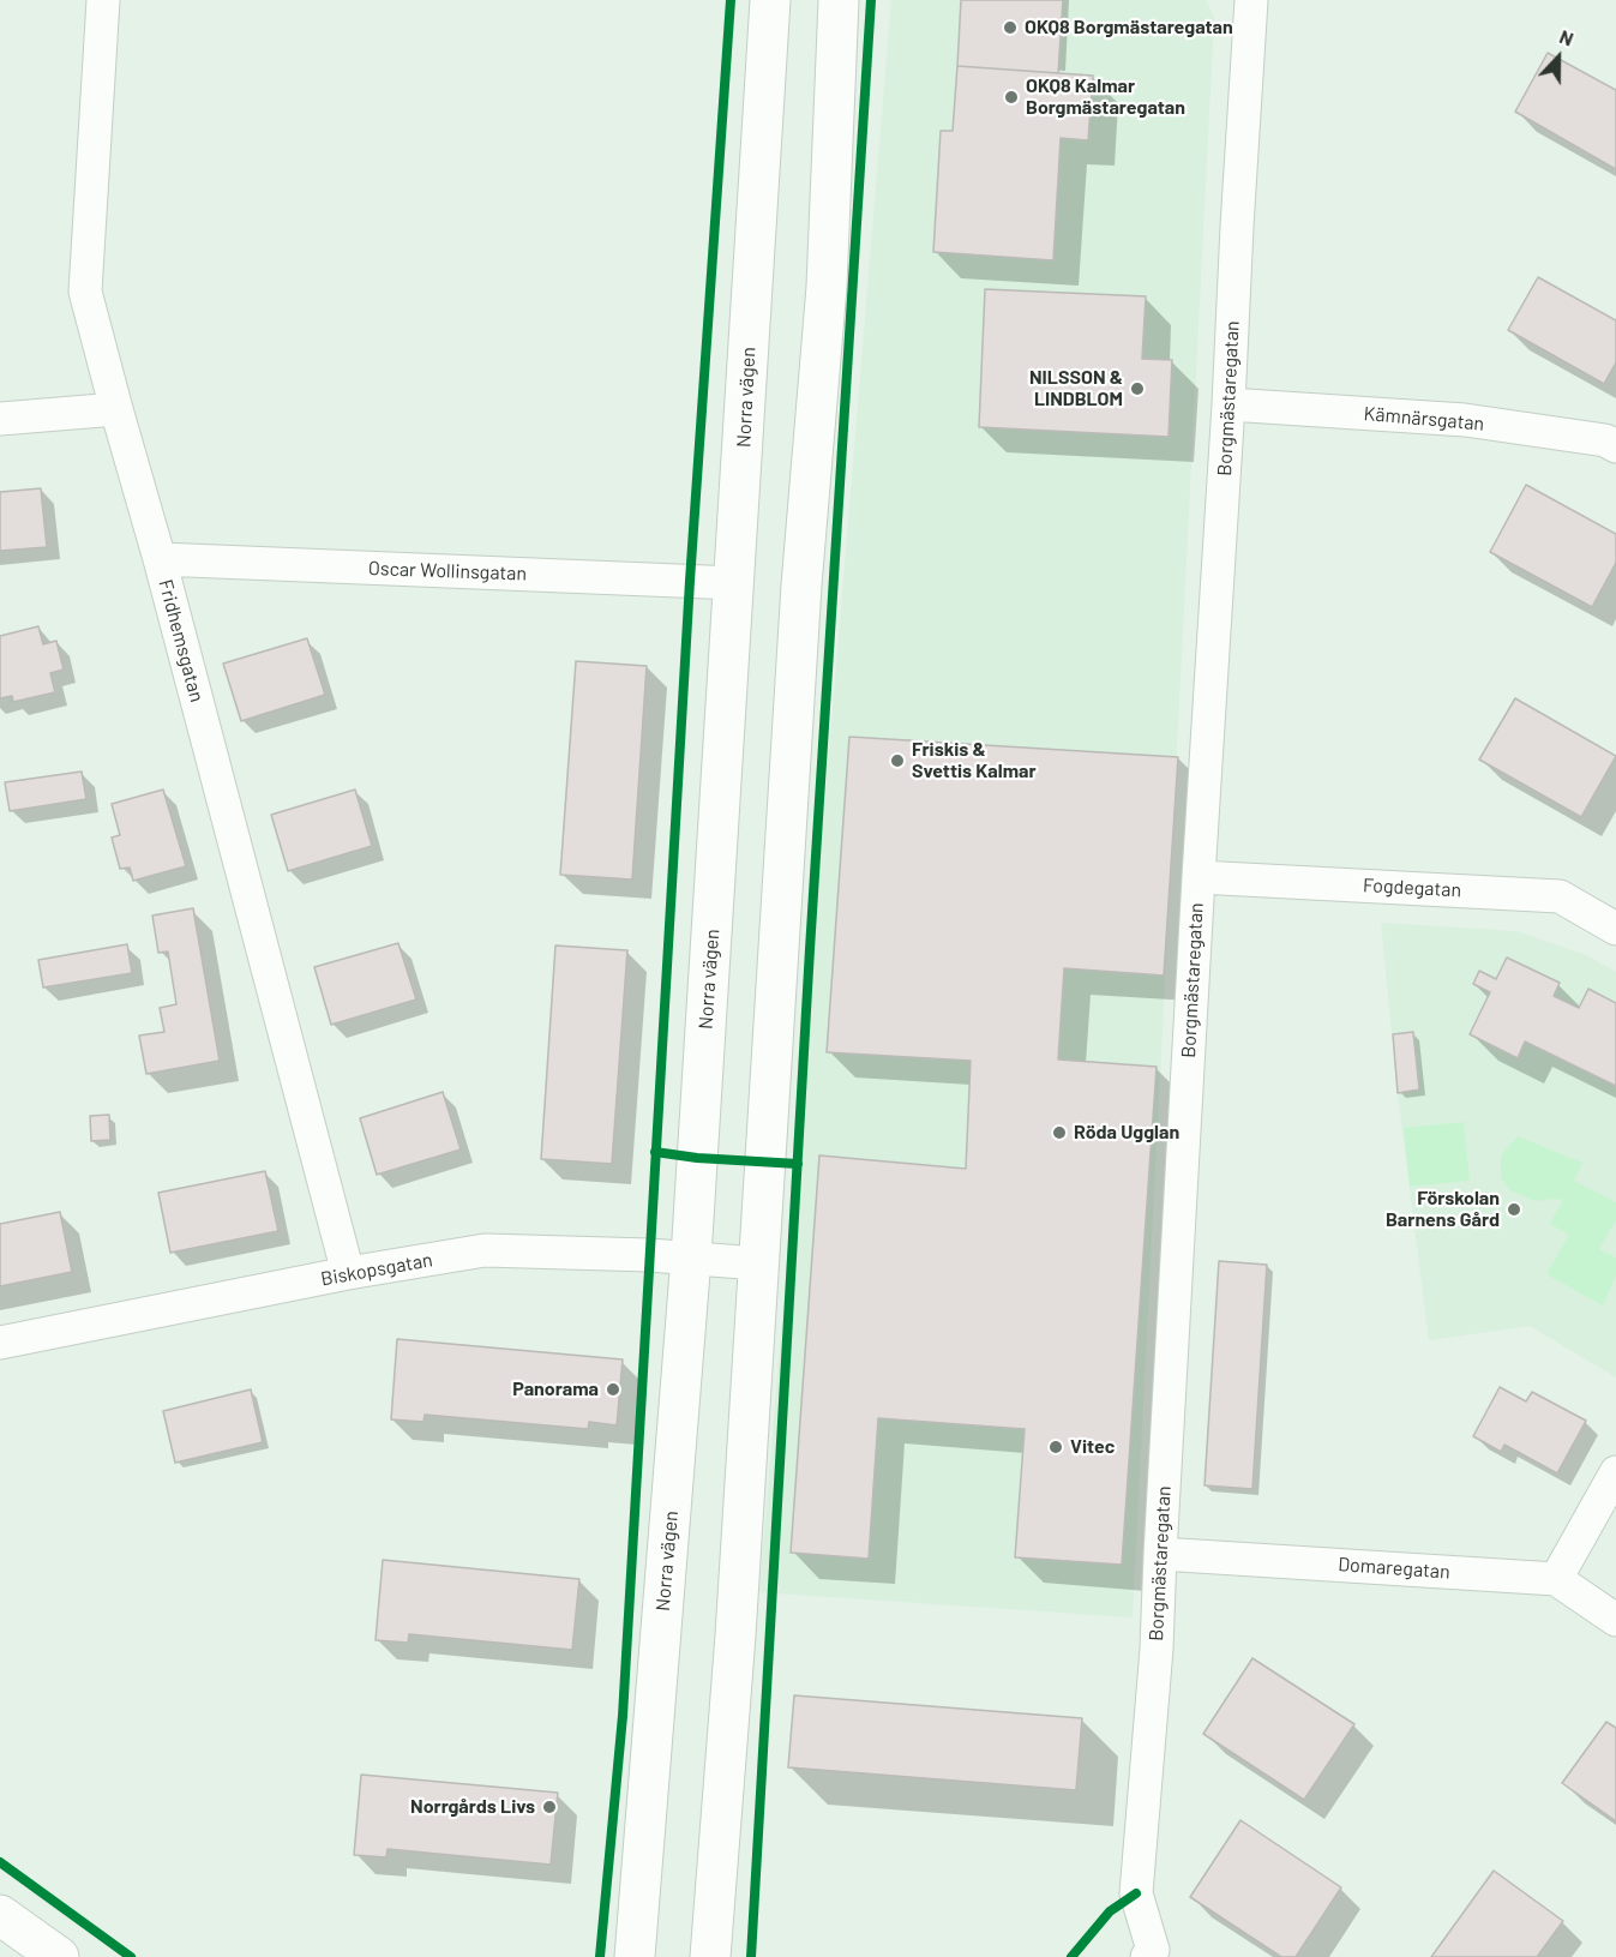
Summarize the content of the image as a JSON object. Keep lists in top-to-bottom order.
{
  "streets": {
    "main road": ["Norra vägen"],
    "street": [
      "Borgmästaregatan",
      "Kämnärsgatan",
      "Oscar Wollinsgatan",
      "Fridhemsgatan",
      "Fogdegatan",
      "Biskopsgatan",
      "Domaregatan"
    ]
  },
  "crossings": [
    ["Norra vägen", "Oscar Wollinsgatan"],
    ["Norra vägen", "Biskopsgatan"],
    ["Borgmästaregatan", "Kämnärsgatan"],
    ["Borgmästaregatan", "Fogdegatan"],
    ["Borgmästaregatan", "Domaregatan"],
    ["Oscar Wollinsgatan", "Fridhemsgatan"],
    ["Fridhemsgatan", "Biskopsgatan"]
  ],
  "places": [
    "OKQ8 Borgmästaregatan",
    "OKQ8 Kalmar Borgmästaregatan",
    "NILSSON & LINDBLOM",
    "Friskis & Svettis Kalmar",
    "Röda Ugglan",
    "Förskolan Barnens Gård",
    "Panorama",
    "Vitec",
    "Norrgårds Livs"
  ],
  "north": "top"
}
